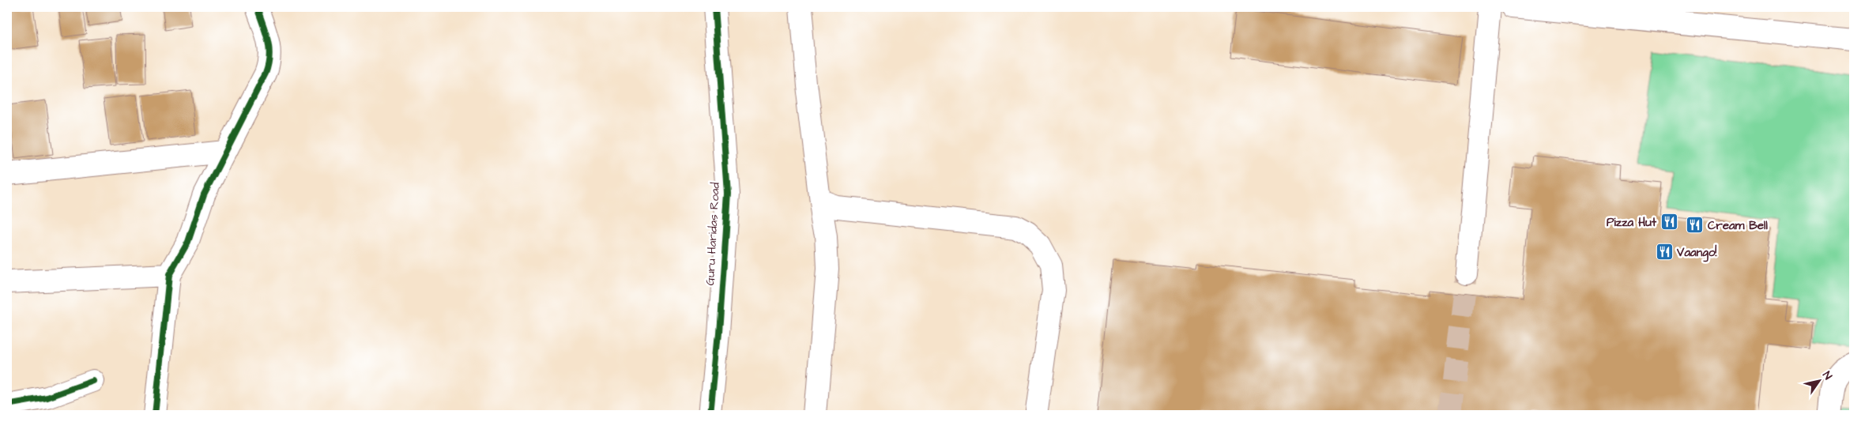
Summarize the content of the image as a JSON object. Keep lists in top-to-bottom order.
{
  "streets": {
    "street": ["Guru Haridas Road"]
  },
  "places": {
    "restaurant": ["Pizza Hut", "Cream Bell", "Vaango!"]
  },
  "north": "top right"
}
